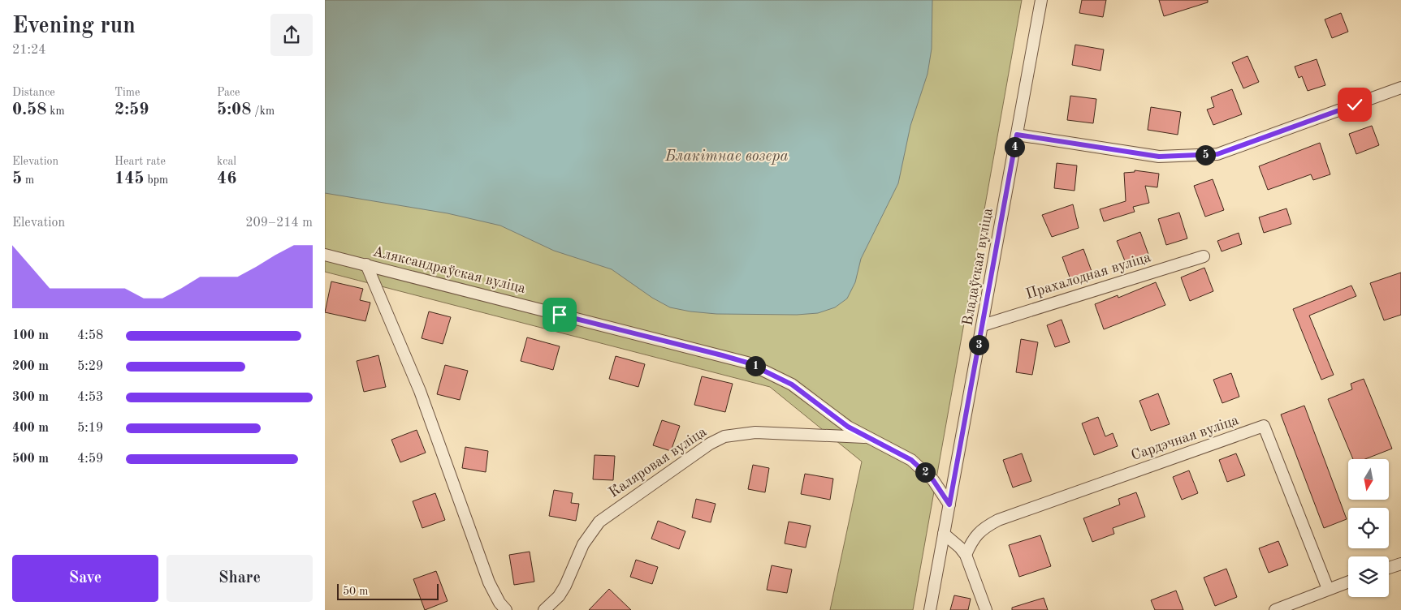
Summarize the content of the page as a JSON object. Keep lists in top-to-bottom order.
{
  "streets": {
    "street": [
      "Владаўская вуліца",
      "Аляксандраўская вуліца",
      "Прахалодная вуліца",
      "Сардэчная вуліца",
      "Каляровая вуліца"
    ]
  },
  "crossings": [
    ["Владаўская вуліца", "Аляксандраўская вуліца"],
    ["Владаўская вуліца", "Прахалодная вуліца"],
    ["Аляксандраўская вуліца", "Каляровая вуліца"]
  ],
  "water": ["Блакітнае возера"],
  "scale_bar": "50 m",
  "north": "bottom",
  "page": {
    "heading": ["Evening run", "21:24"],
    "stats": [
      ["Distance", "0.58 km"],
      ["Time", "2:59"],
      ["Pace", "5:08 /km"],
      ["Elevation", "5 m"],
      ["Heart rate", "145 bpm"],
      ["kcal", "46"]
    ],
    "pins": [
      "4",
      "5",
      "3",
      "1",
      "2"
    ],
    "chart": ["Elevation", "209–214 m"],
    "list": [
      {
        "name": "100 m",
        "note": "4:58"
      },
      {
        "name": "200 m",
        "note": "5:29"
      },
      {
        "name": "300 m",
        "note": "4:53"
      },
      {
        "name": "400 m",
        "note": "5:19"
      },
      {
        "name": "500 m",
        "note": "4:59"
      }
    ],
    "buttons": ["Save", "Share"],
    "scale": "50 m"
  }
}
